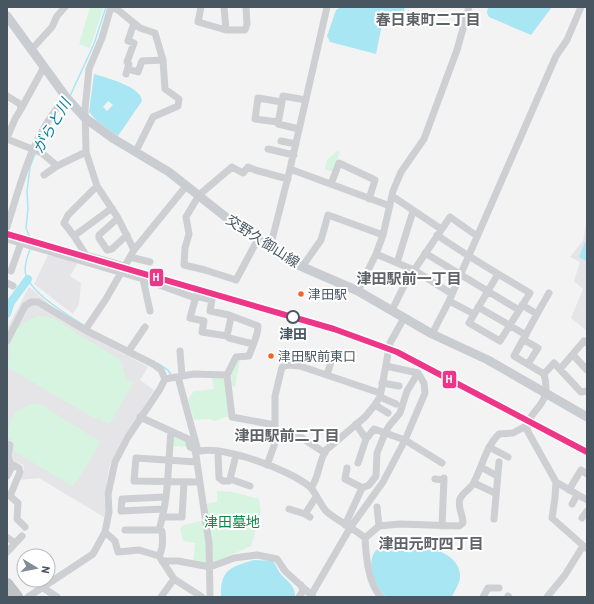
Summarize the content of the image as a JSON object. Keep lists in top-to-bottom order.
{
  "streets": {
    "main road": ["交野久御山線"]
  },
  "districts": [
    "春日東町二丁目",
    "津田駅前一丁目",
    "津田駅前二丁目",
    "津田元町四丁目"
  ],
  "water": ["がらと川"],
  "parks": ["津田墓地"],
  "places": ["津田駅", "津田", "津田駅前東口"],
  "lines": ["transit line H"],
  "north": "right"
}
